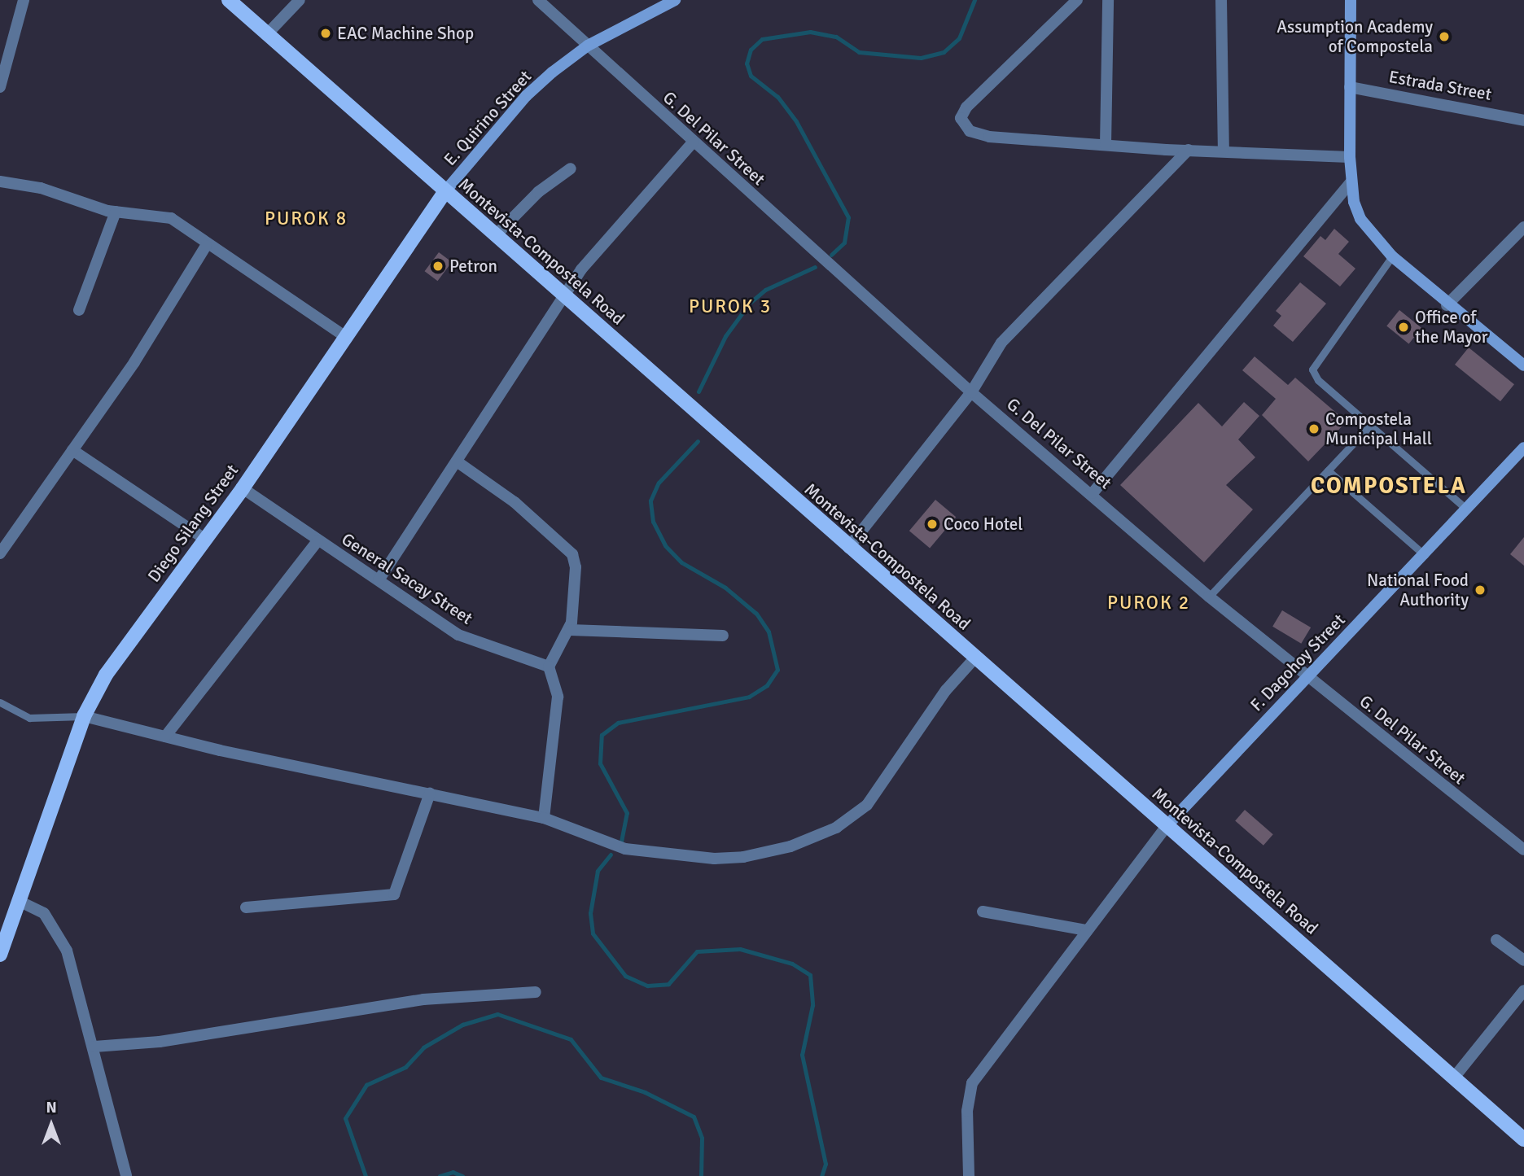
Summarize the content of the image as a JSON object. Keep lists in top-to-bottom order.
{
  "streets": {
    "main road": [
      "E. Quirino Street",
      "Montevista-Compostela Road",
      "Diego Silang Street",
      "F. Dagohoy Street"
    ],
    "street": ["Estrada Street", "G. Del Pilar Street", "General Sacay Street"]
  },
  "crossings": [
    ["E. Quirino Street", "G. Del Pilar Street"],
    ["E. Quirino Street", "Montevista-Compostela Road"],
    ["E. Quirino Street", "Diego Silang Street"],
    ["G. Del Pilar Street", "F. Dagohoy Street"],
    ["Montevista-Compostela Road", "Diego Silang Street"],
    ["Montevista-Compostela Road", "F. Dagohoy Street"],
    ["Diego Silang Street", "General Sacay Street"]
  ],
  "districts": [
    "PUROK 8",
    "PUROK 3",
    "COMPOSTELA",
    "PUROK 2"
  ],
  "places": [
    "EAC Machine Shop",
    "Assumption Academy of Compostela",
    "Petron",
    "Office of the Mayor",
    "Compostela Municipal Hall",
    "Coco Hotel",
    "National Food Authority"
  ],
  "north": "top"
}
